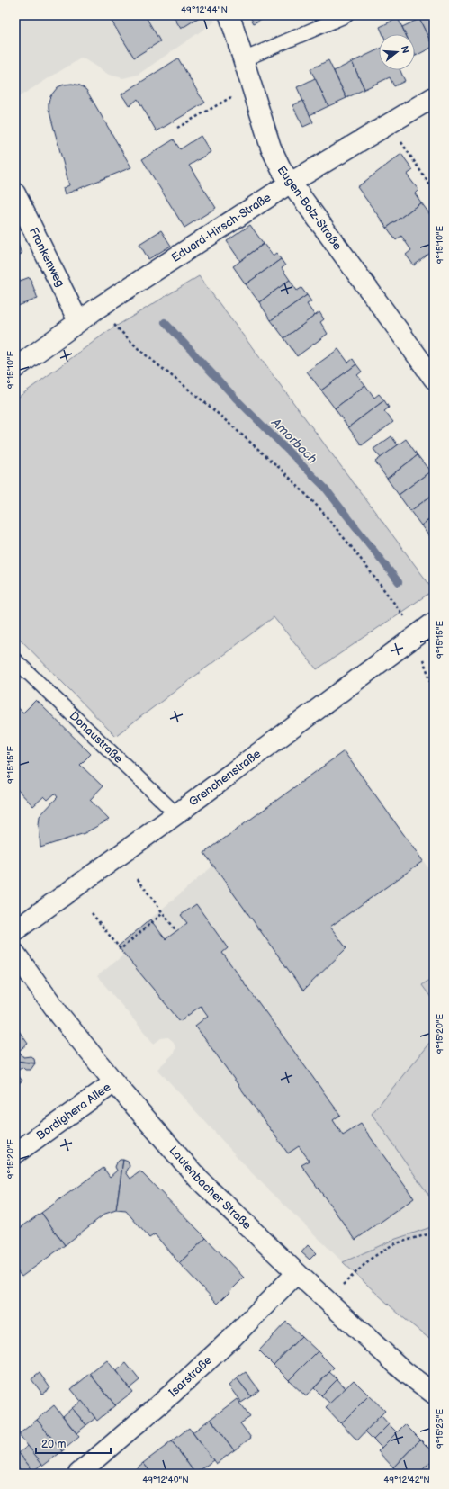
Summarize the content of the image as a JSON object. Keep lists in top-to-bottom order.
{
  "streets": {
    "street": [
      "Eugen-Bolz-Straße",
      "Eduard-Hirsch-Straße",
      "Frankenweg",
      "Grenchenstraße",
      "Bordighera Allee",
      "Lautenbacher Straße",
      "Isarstraße"
    ],
    "lane": ["Donaustraße"]
  },
  "crossings": [
    ["Eugen-Bolz-Straße", "Eduard-Hirsch-Straße"],
    ["Eduard-Hirsch-Straße", "Frankenweg"],
    ["Donaustraße", "Grenchenstraße"],
    ["Bordighera Allee", "Lautenbacher Straße"],
    ["Lautenbacher Straße", "Isarstraße"]
  ],
  "water": ["Amorbach"],
  "scale_bar": "20 m",
  "north": "right",
  "coordinates": [
    "49°12'44\"N",
    "9°15'10\"E",
    "9°15'15\"E",
    "9°15'20\"E",
    "9°15'25\"E",
    "49°12'40\"N",
    "49°12'42\"N"
  ]
}
